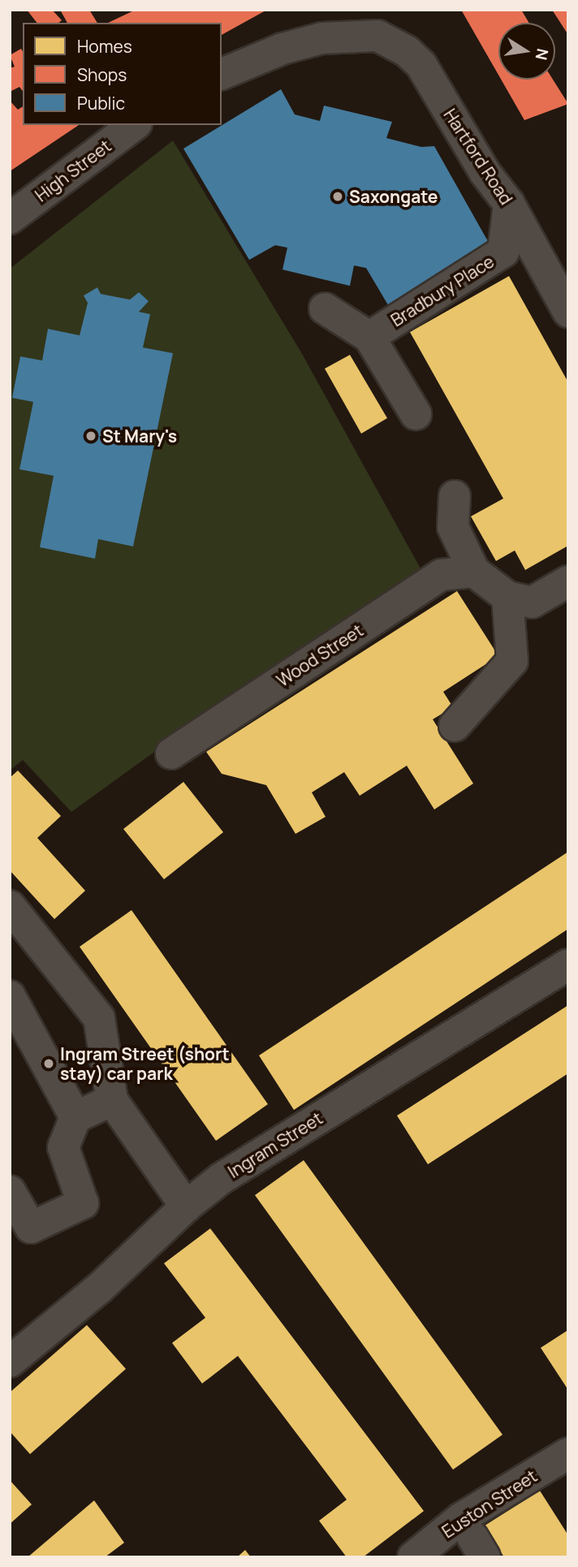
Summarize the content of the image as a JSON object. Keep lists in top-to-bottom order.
{
  "streets": {
    "street": [
      "Hartford Road",
      "High Street",
      "Bradbury Place",
      "Wood Street",
      "Ingram Street",
      "Euston Street"
    ]
  },
  "crossings": [
    ["Hartford Road", "Bradbury Place"]
  ],
  "places": ["Saxongate", "St Mary's", "Ingram Street (short stay) car park"],
  "legend": ["Homes", "Shops", "Public"],
  "north": "right"
}
